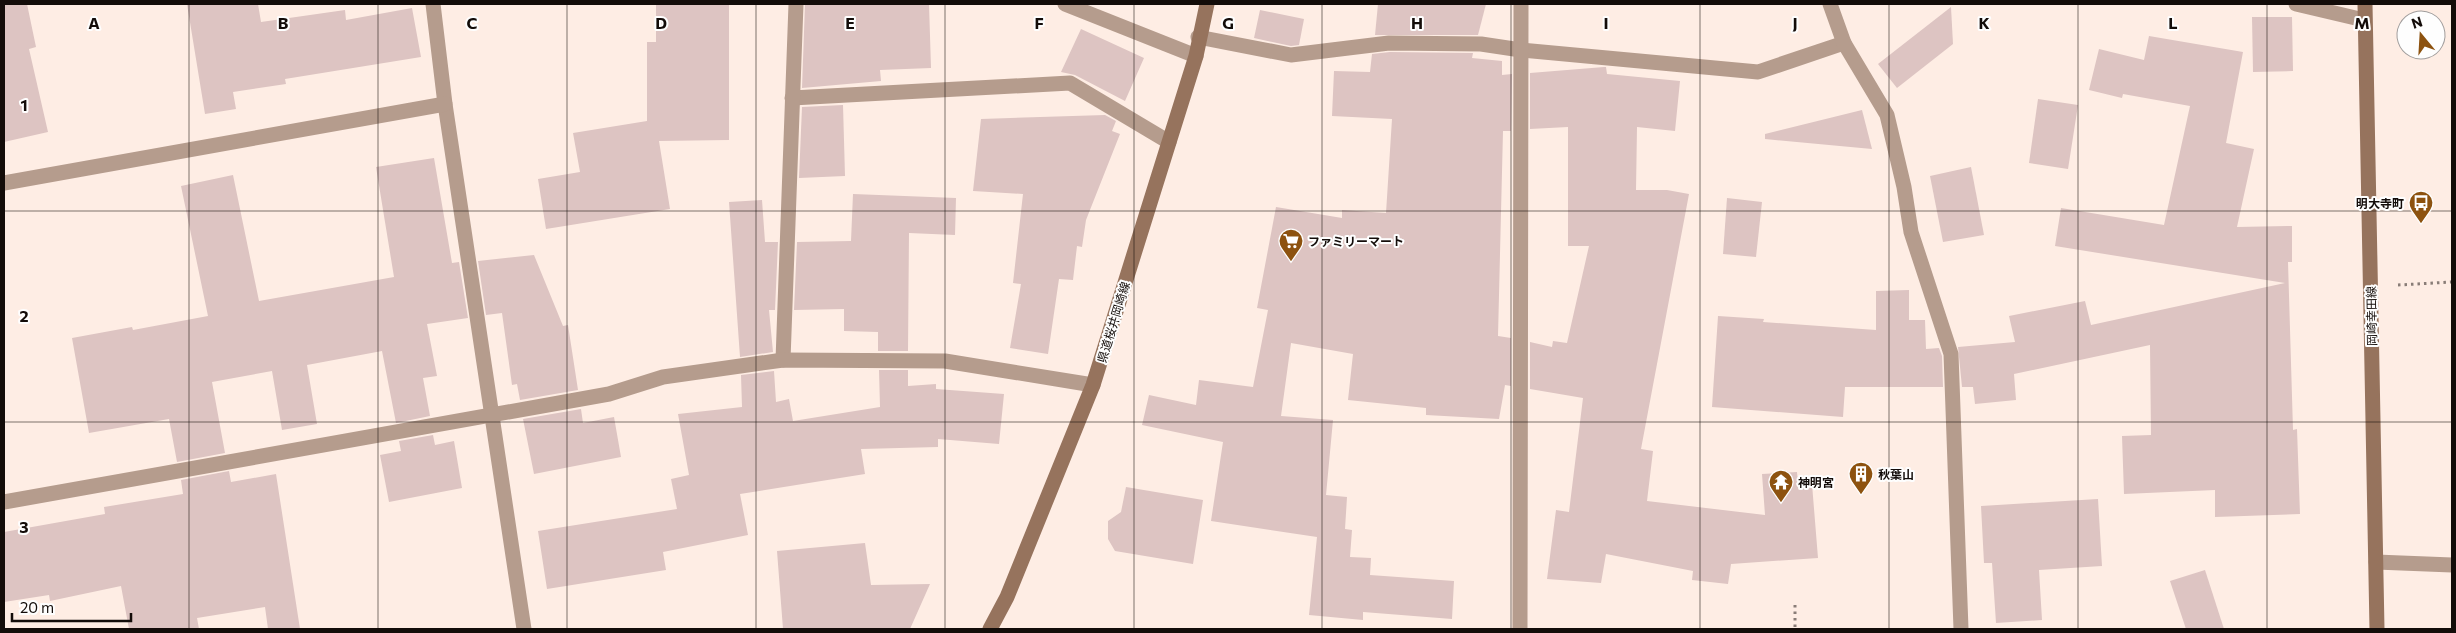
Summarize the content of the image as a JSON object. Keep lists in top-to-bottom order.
{
  "streets": {
    "main road": ["岡崎幸田線", "県道桜井岡崎線"]
  },
  "places": {
    "bus stop": ["明大寺町"],
    "supermarket": ["ファミリーマート"],
    "building": ["秋葉山"],
    "temple": ["神明宮"]
  },
  "scale_bar": "20 m",
  "north": "top",
  "grid": {
    "columns": [
      "A",
      "B",
      "C",
      "D",
      "E",
      "F",
      "G",
      "H",
      "I",
      "J",
      "K",
      "L",
      "M"
    ],
    "rows": ["1", "2", "3"]
  }
}
